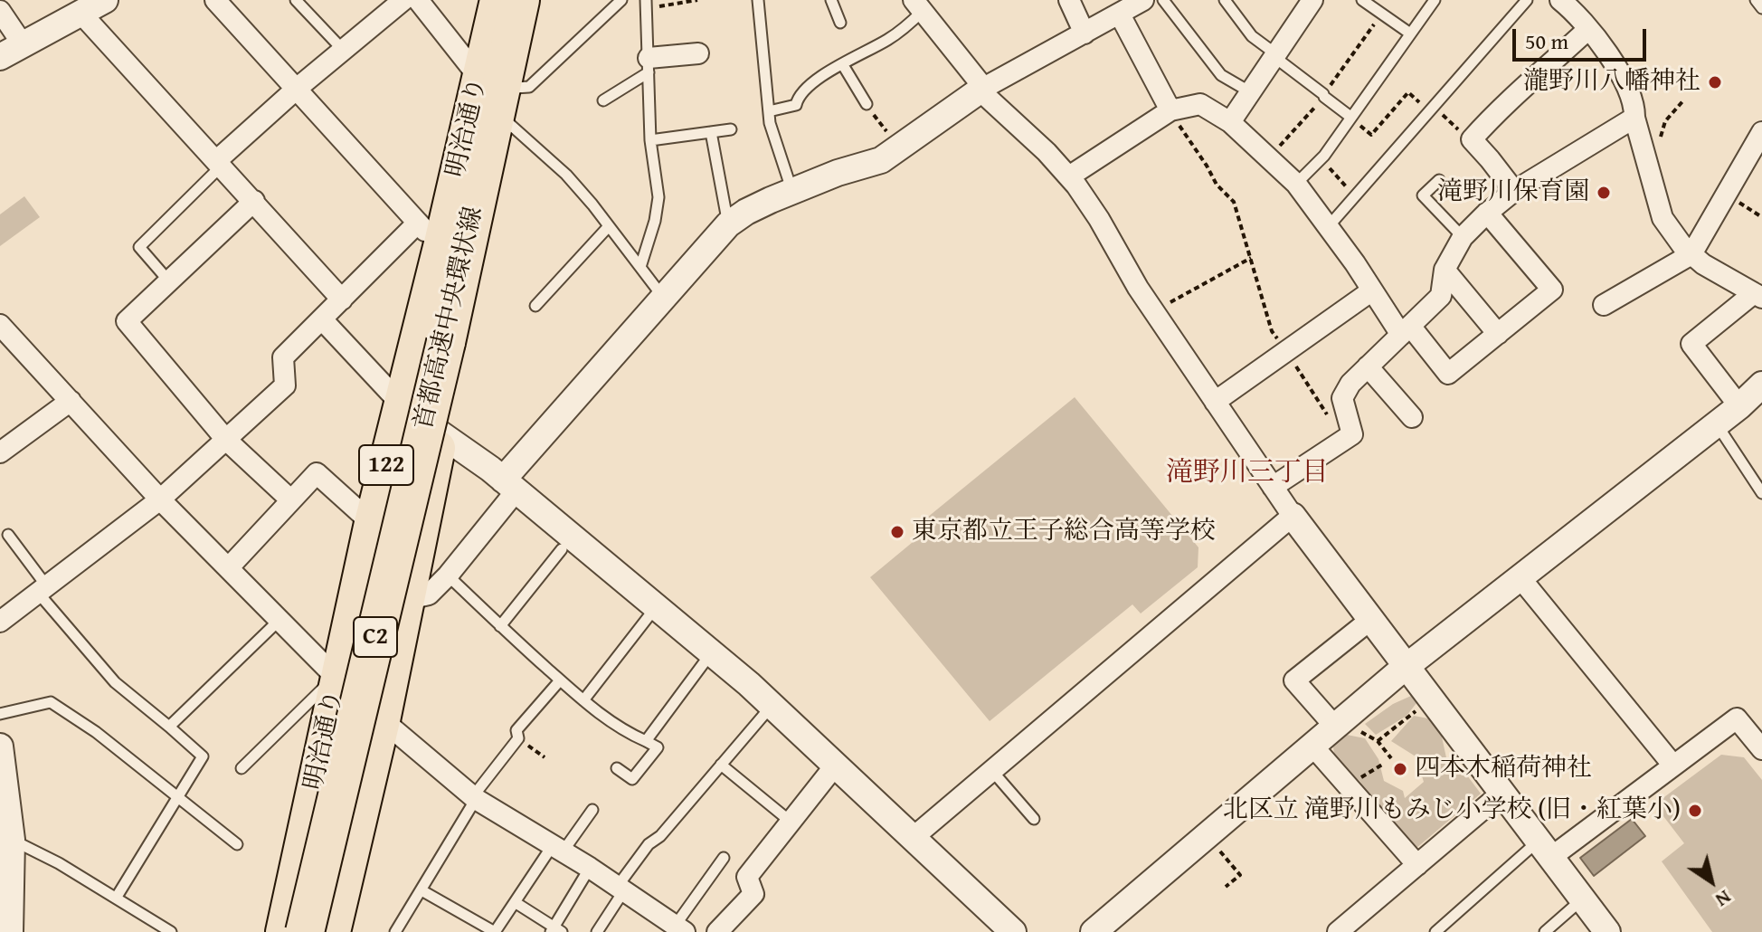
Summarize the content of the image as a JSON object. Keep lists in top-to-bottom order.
{
  "streets": {
    "highway": [
      "明治通り",
      "首都高速中央環状線",
      "122",
      "C2"
    ]
  },
  "districts": ["滝野川三丁目"],
  "places": [
    "瀧野川八幡神社",
    "滝野川保育園",
    "東京都立王子総合高等学校",
    "四本木稲荷神社",
    "北区立 滝野川もみじ小学校 (旧・紅葉小)"
  ],
  "scale_bar": "50 m",
  "north": "bottom right"
}
